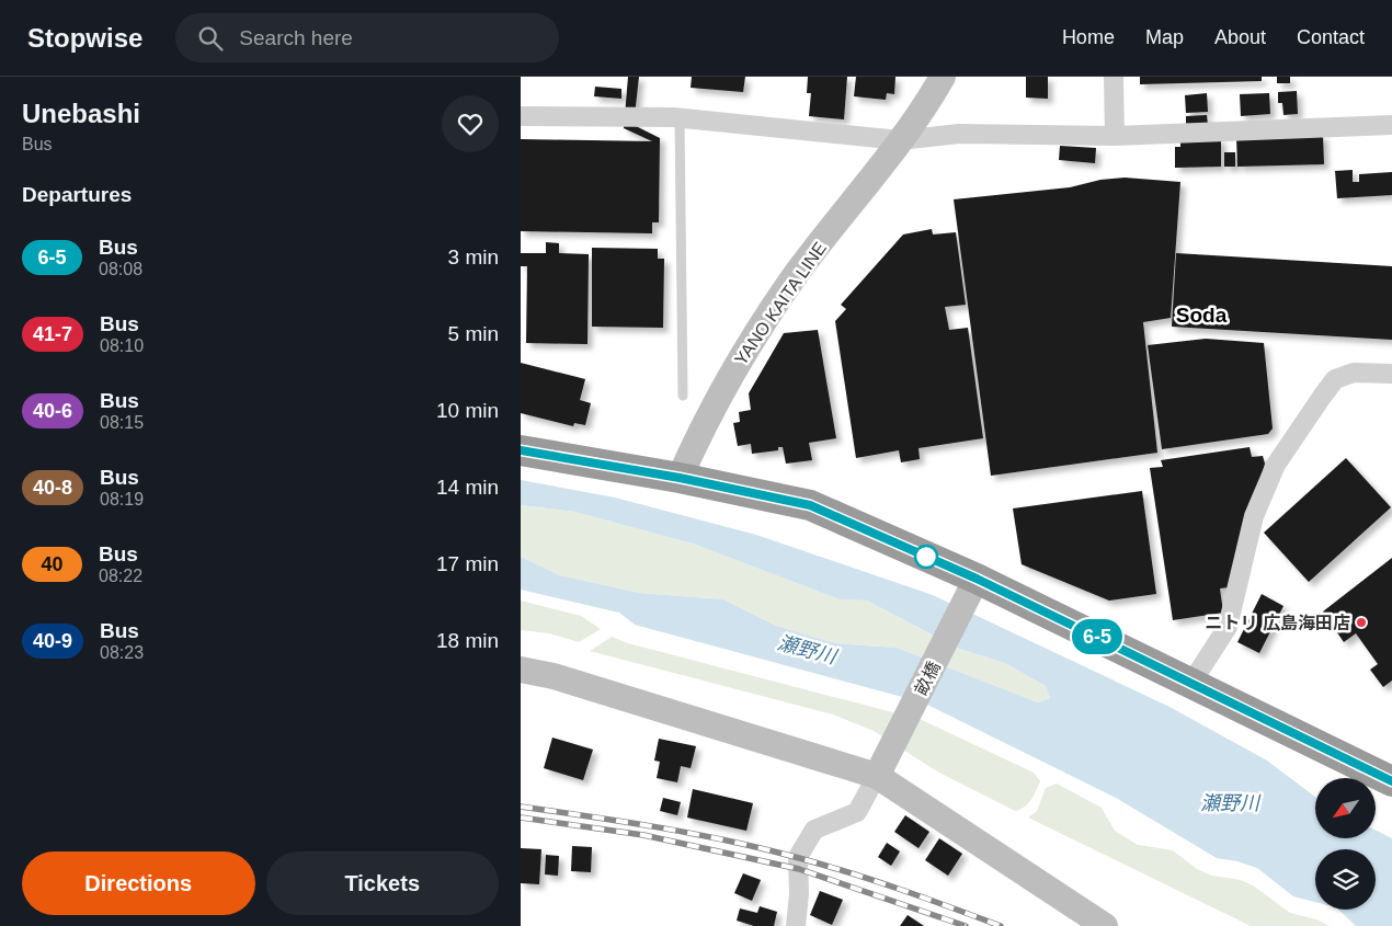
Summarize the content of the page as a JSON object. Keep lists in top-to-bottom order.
{
  "streets": {
    "street": ["YANO KAITA LINE", "畝橋"]
  },
  "districts": ["Soda"],
  "water": ["瀬野川"],
  "places": ["ニトリ 広島海田店"],
  "lines": ["bus line 6-5"],
  "north": "bottom left",
  "page": {
    "header": "Stopwise",
    "search": "Search here",
    "nav": [
      "Home",
      "Map",
      "About",
      "Contact"
    ],
    "heading": [
      ["Unebashi", "Bus"],
      "Departures"
    ],
    "on_map": "6-5",
    "list": [
      {
        "mark": "6-5",
        "name": "Bus",
        "note": "08:08",
        "value": "3 min"
      },
      {
        "mark": "41-7",
        "name": "Bus",
        "note": "08:10",
        "value": "5 min"
      },
      {
        "mark": "40-6",
        "name": "Bus",
        "note": "08:15",
        "value": "10 min"
      },
      {
        "mark": "40-8",
        "name": "Bus",
        "note": "08:19",
        "value": "14 min"
      },
      {
        "mark": "40",
        "name": "Bus",
        "note": "08:22",
        "value": "17 min"
      },
      {
        "mark": "40-9",
        "name": "Bus",
        "note": "08:23",
        "value": "18 min"
      }
    ],
    "buttons": ["Directions", "Tickets"]
  }
}
